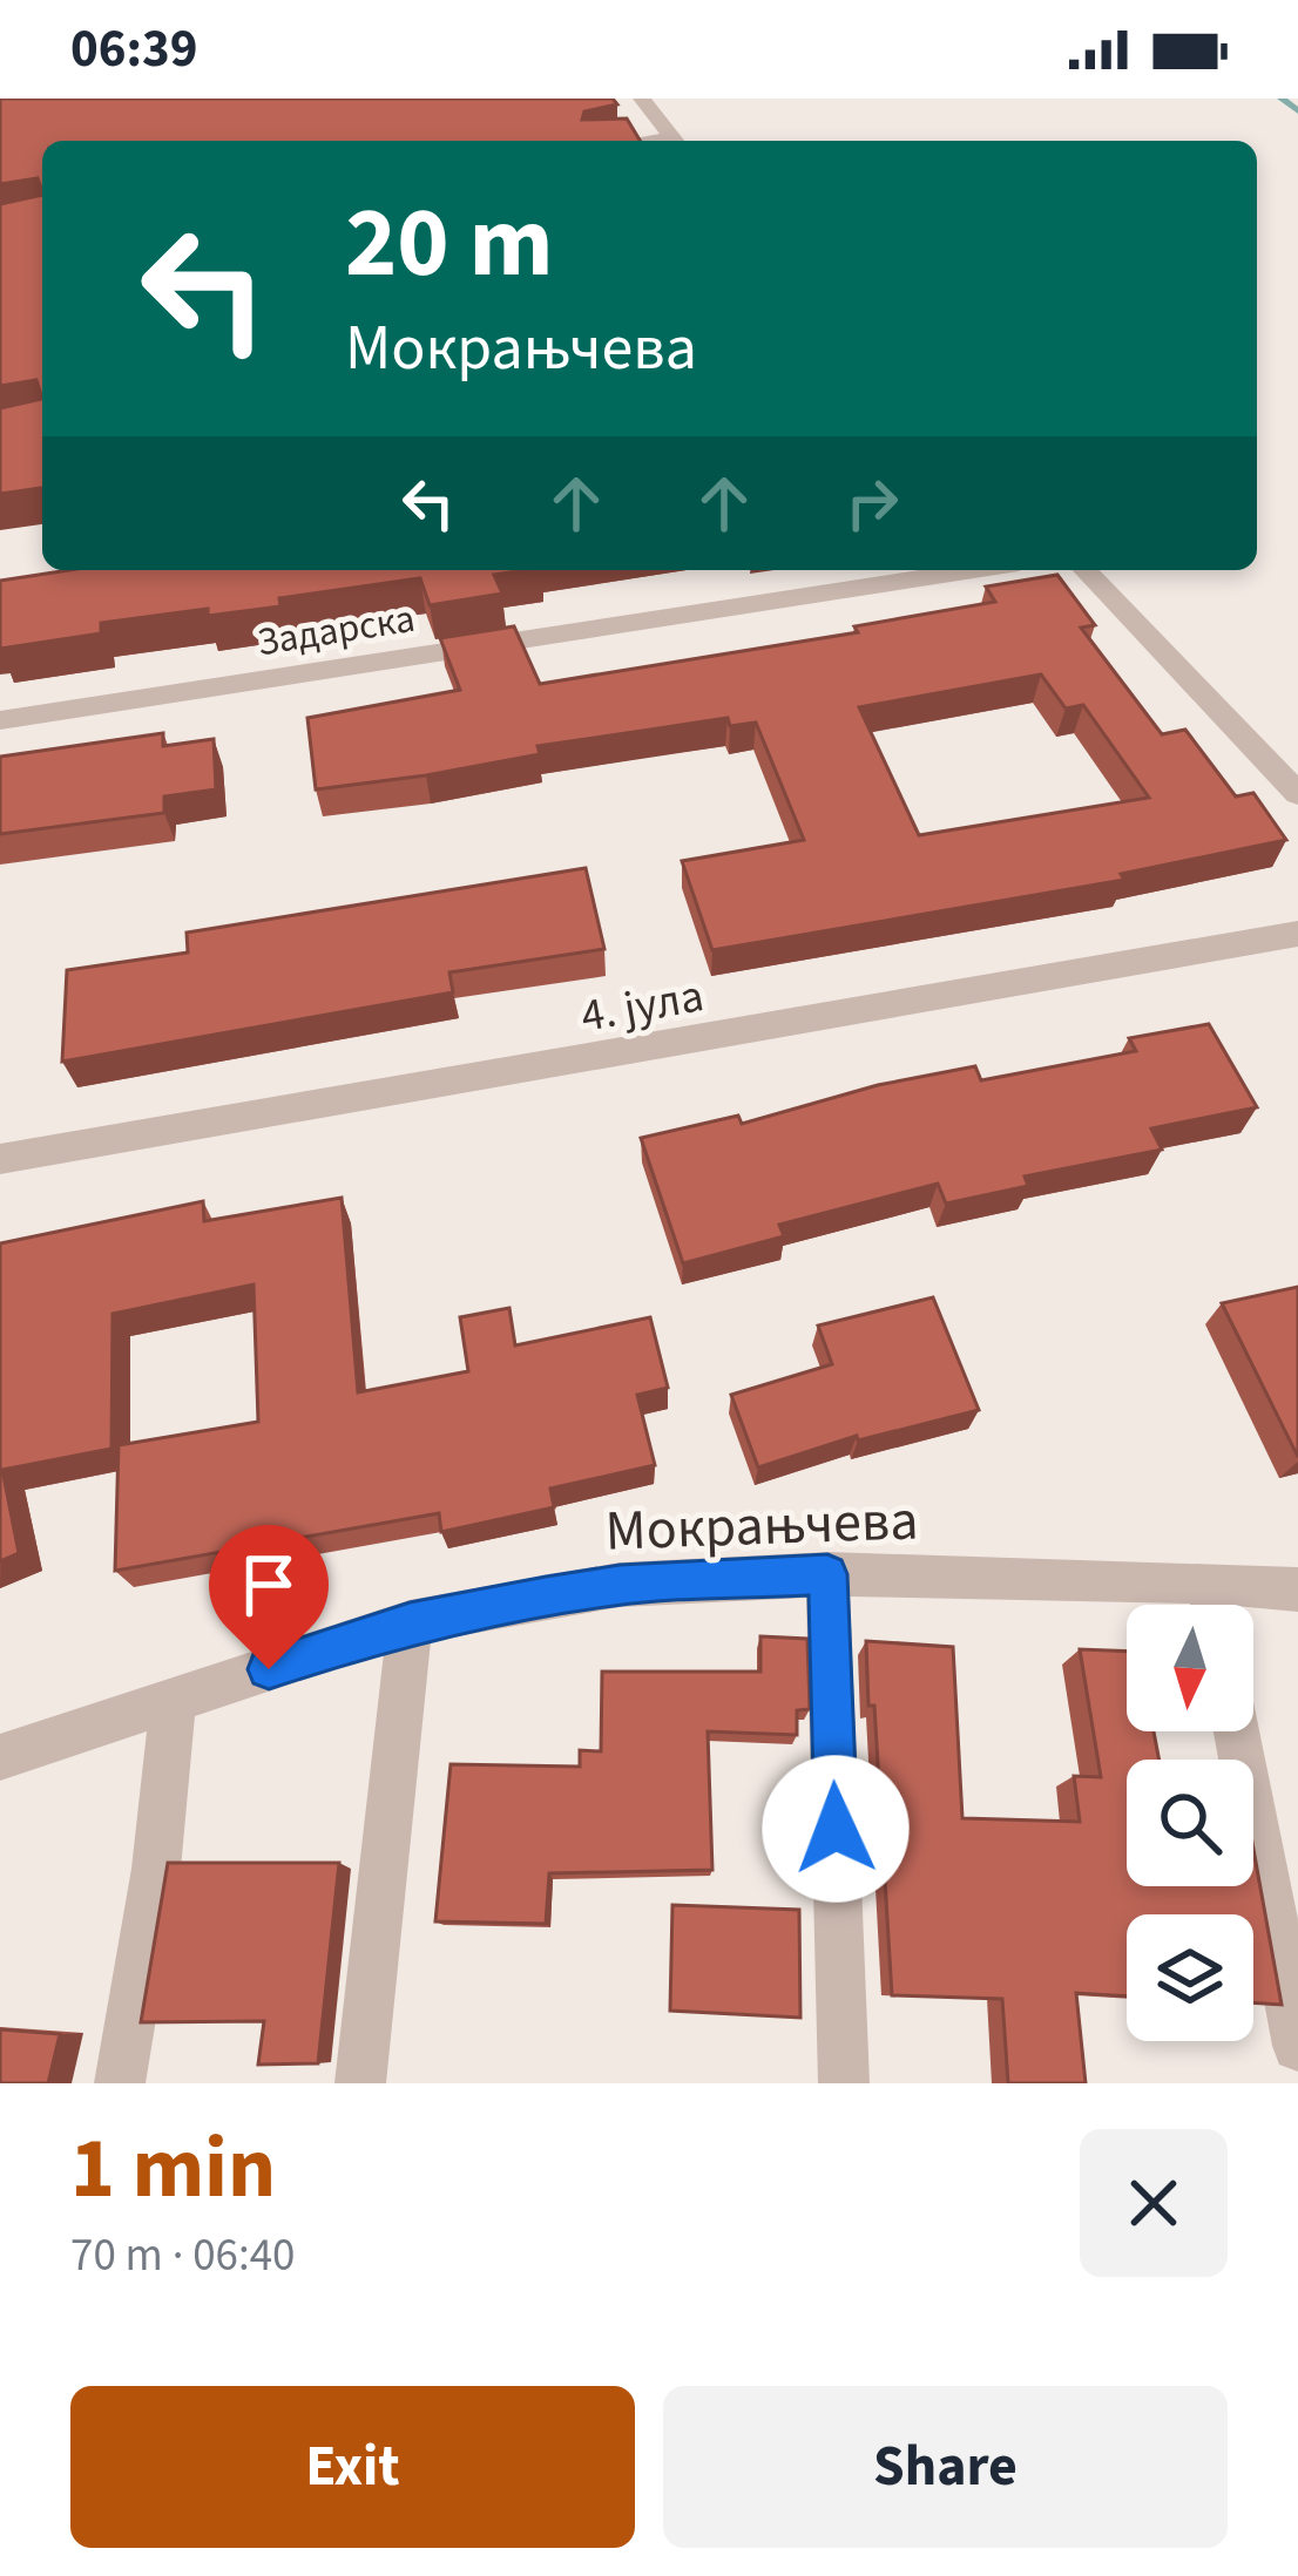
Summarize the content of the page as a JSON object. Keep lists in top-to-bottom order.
{
  "streets": {
    "street": ["Задарска", "4. јула", "Мокрањчева"]
  },
  "north": "bottom",
  "page": {
    "status": "06:39",
    "turn": ["20 m", "Мокрањчева"],
    "heading": ["1 min", "70 m · 06:40"],
    "buttons": ["Exit", "Share"]
  }
}
